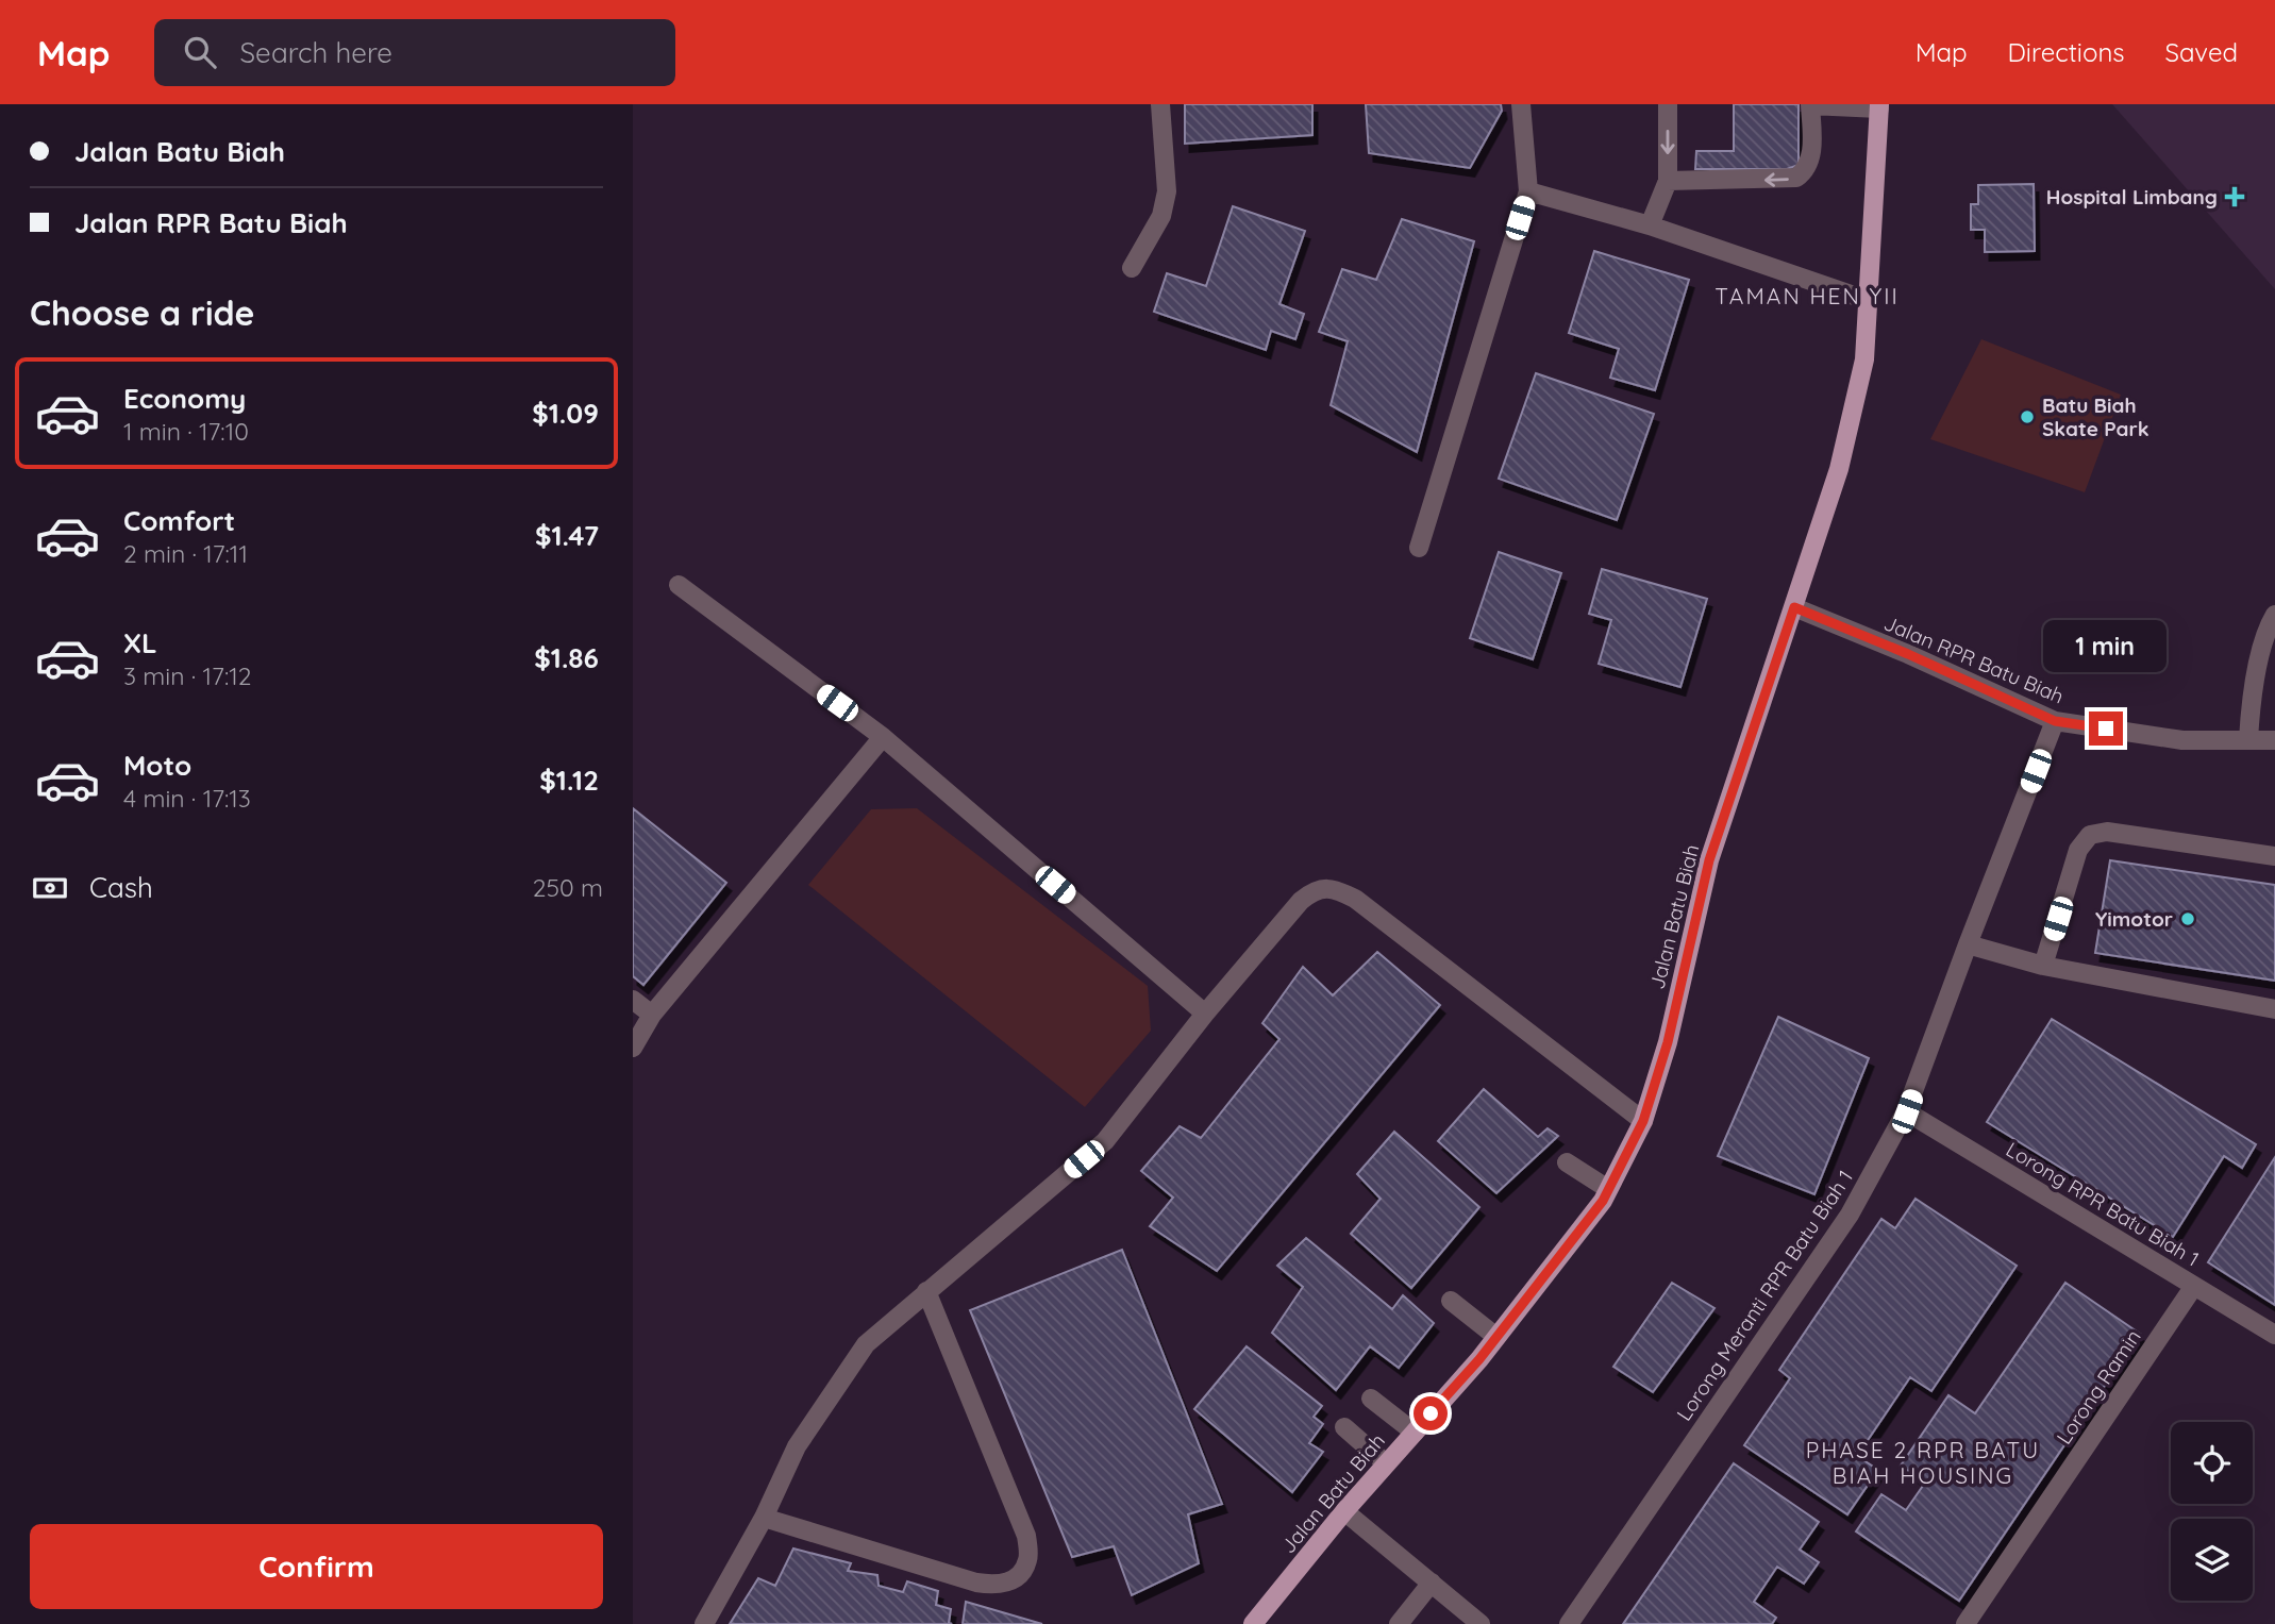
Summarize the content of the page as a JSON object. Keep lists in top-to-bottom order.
{
  "streets": {
    "main road": ["Jalan Batu Biah"],
    "street": [
      "Jalan RPR Batu Biah",
      "Lorong RPR Batu Biah 1",
      "Lorong Meranti RPR Batu Biah 1",
      "Lorong Ramin"
    ]
  },
  "crossings": [
    ["Jalan RPR Batu Biah", "Jalan Batu Biah"],
    ["Jalan RPR Batu Biah", "Lorong Meranti RPR Batu Biah 1"],
    ["Lorong RPR Batu Biah 1", "Lorong Meranti RPR Batu Biah 1"],
    ["Lorong RPR Batu Biah 1", "Lorong Ramin"]
  ],
  "districts": ["TAMAN HEN YII", "PHASE 2 RPR BATU BIAH HOUSING"],
  "places": {
    "health": ["Hospital Limbang"],
    "other": ["Batu Biah Skate Park", "Yimotor"]
  },
  "page": {
    "header": "Map",
    "search": "Search here",
    "nav": ["Map", "Directions", "Saved"],
    "banner": ["Jalan Batu Biah", "Jalan RPR Batu Biah"],
    "heading": "Choose a ride",
    "list": [
      {
        "name": "Economy",
        "note": "1 min · 17:10",
        "value": "$1.09"
      },
      {
        "name": "Comfort",
        "note": "2 min · 17:11",
        "value": "$1.47"
      },
      {
        "name": "XL",
        "note": "3 min · 17:12",
        "value": "$1.86"
      },
      {
        "name": "Moto",
        "note": "4 min · 17:13",
        "value": "$1.12"
      }
    ],
    "bubble": "1 min",
    "pay": ["Cash", "250 m"],
    "buttons": "Confirm"
  }
}
